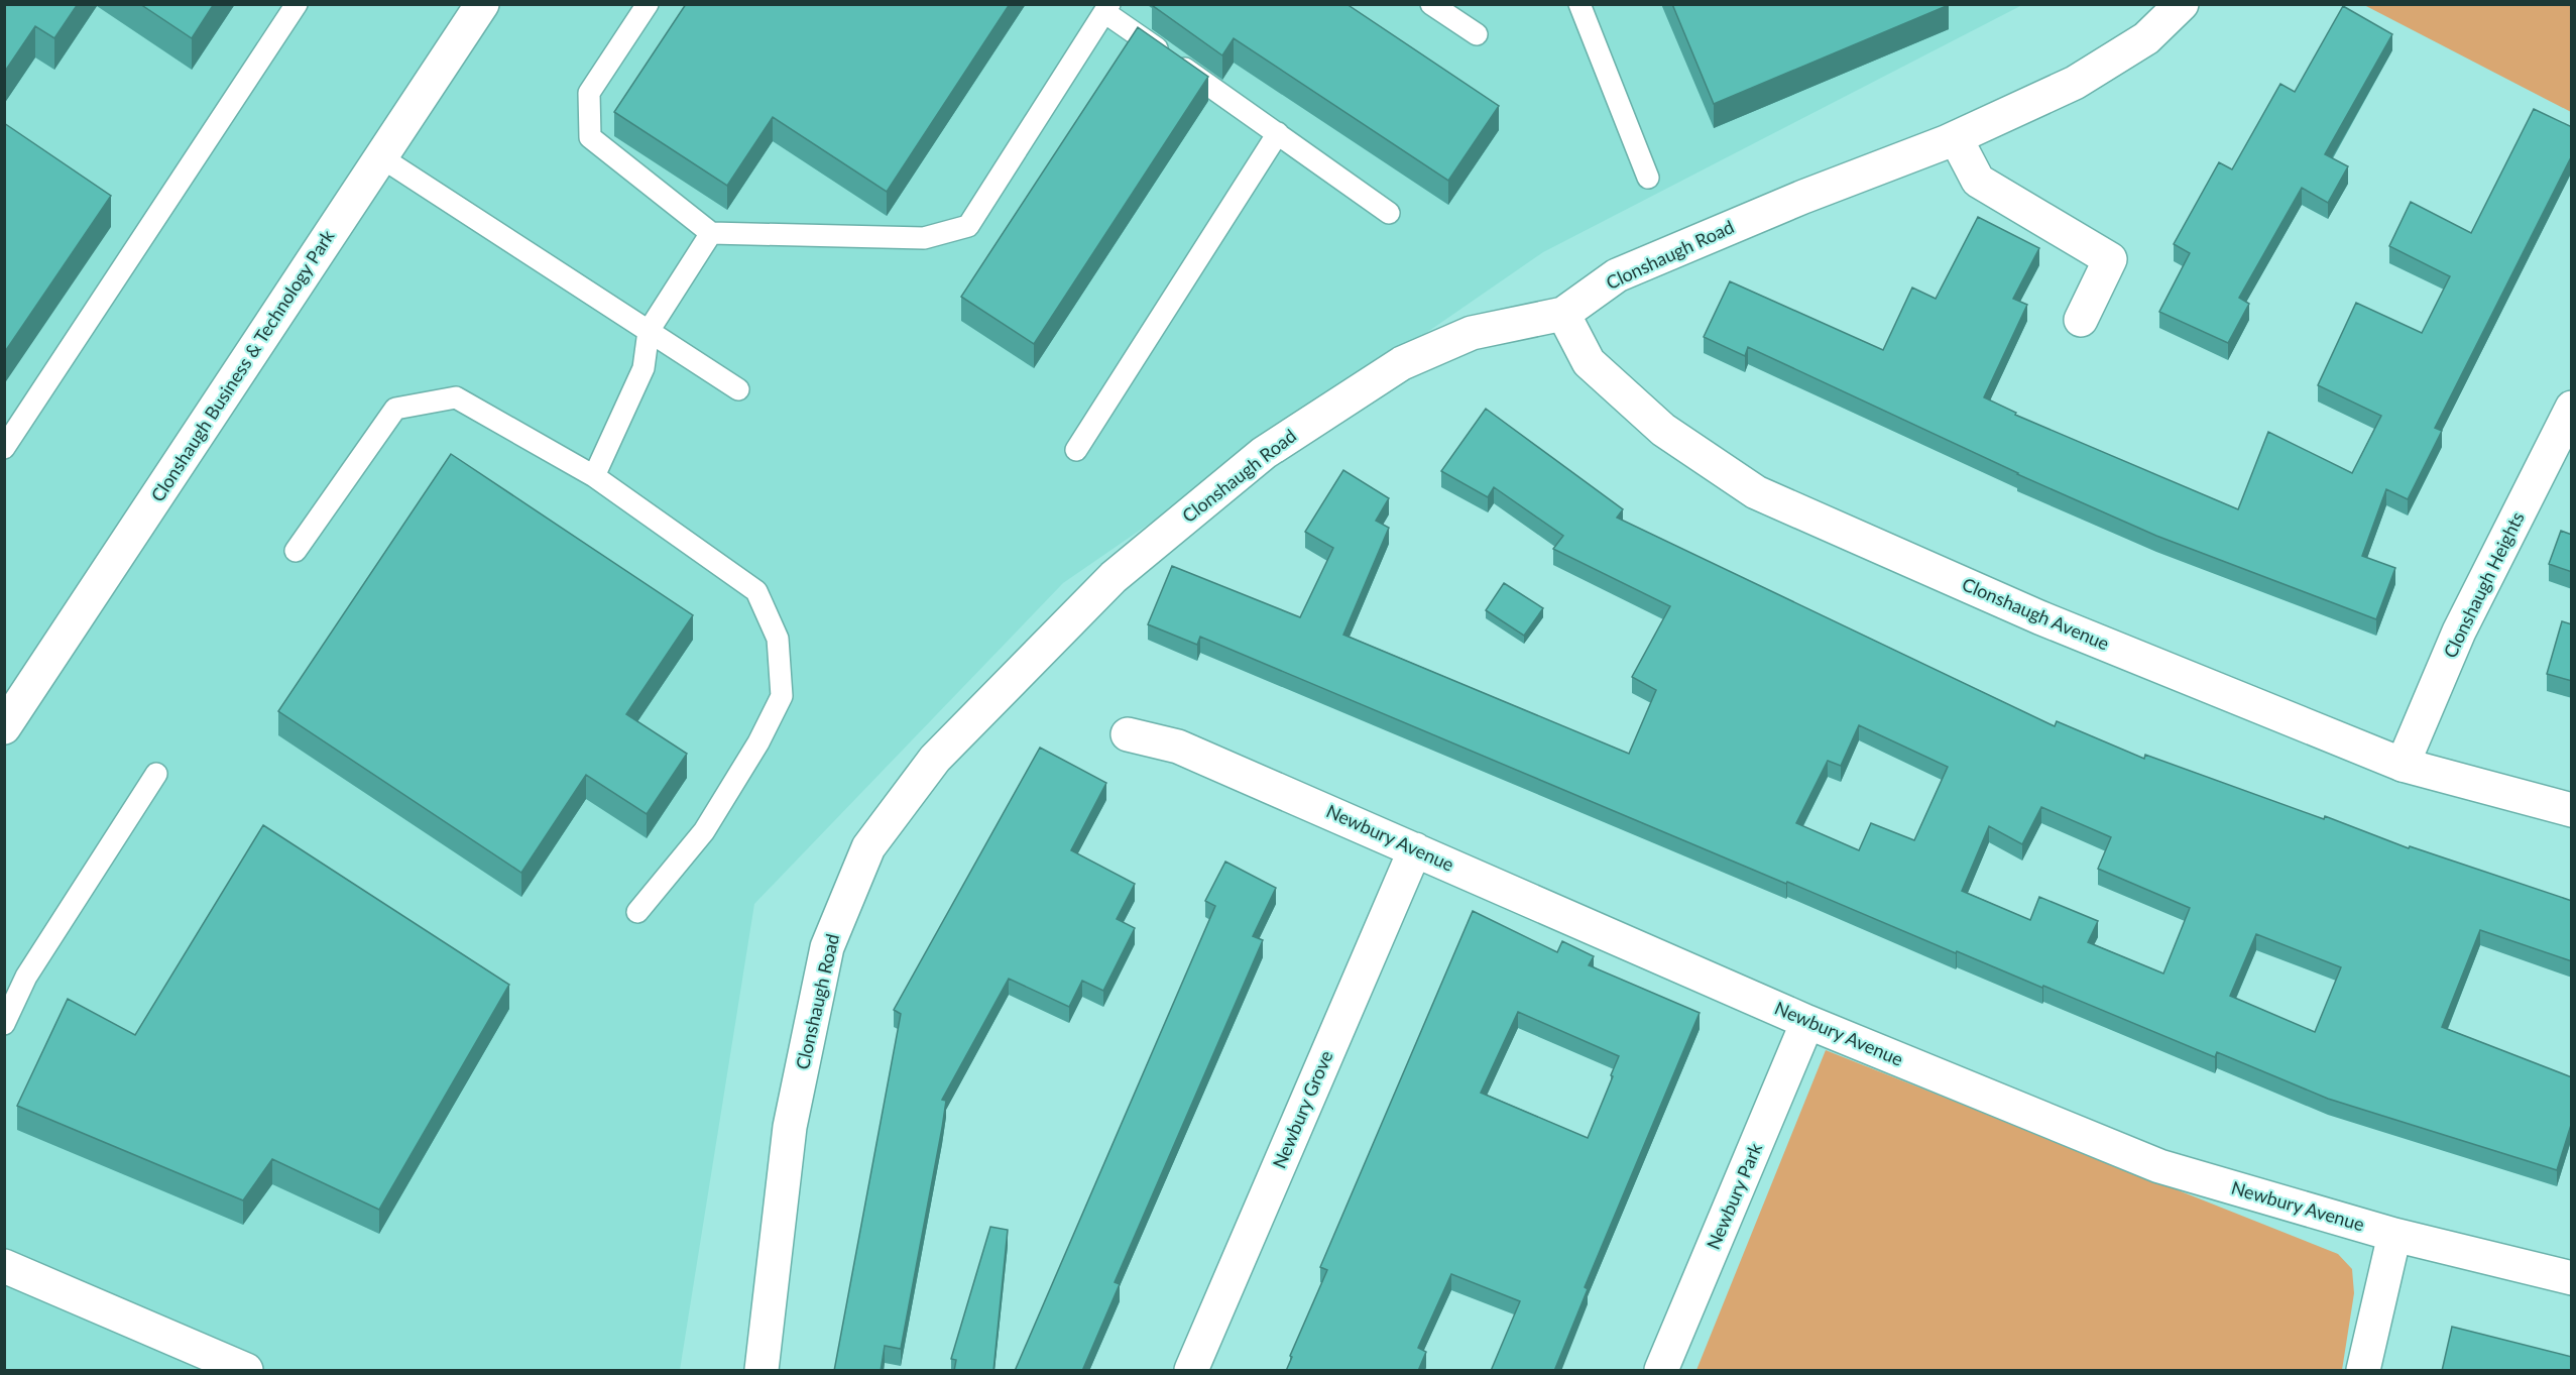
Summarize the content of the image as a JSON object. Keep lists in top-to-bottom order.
{
  "streets": {
    "street": [
      "Clonshaugh Road",
      "Clonshaugh Business & Technology Park",
      "Clonshaugh Heights",
      "Clonshaugh Avenue",
      "Newbury Avenue",
      "Newbury Grove",
      "Newbury Park"
    ]
  },
  "crossings": [
    ["Clonshaugh Road", "Clonshaugh Avenue"],
    ["Clonshaugh Heights", "Clonshaugh Avenue"],
    ["Newbury Avenue", "Newbury Grove"],
    ["Newbury Avenue", "Newbury Park"]
  ]
}
